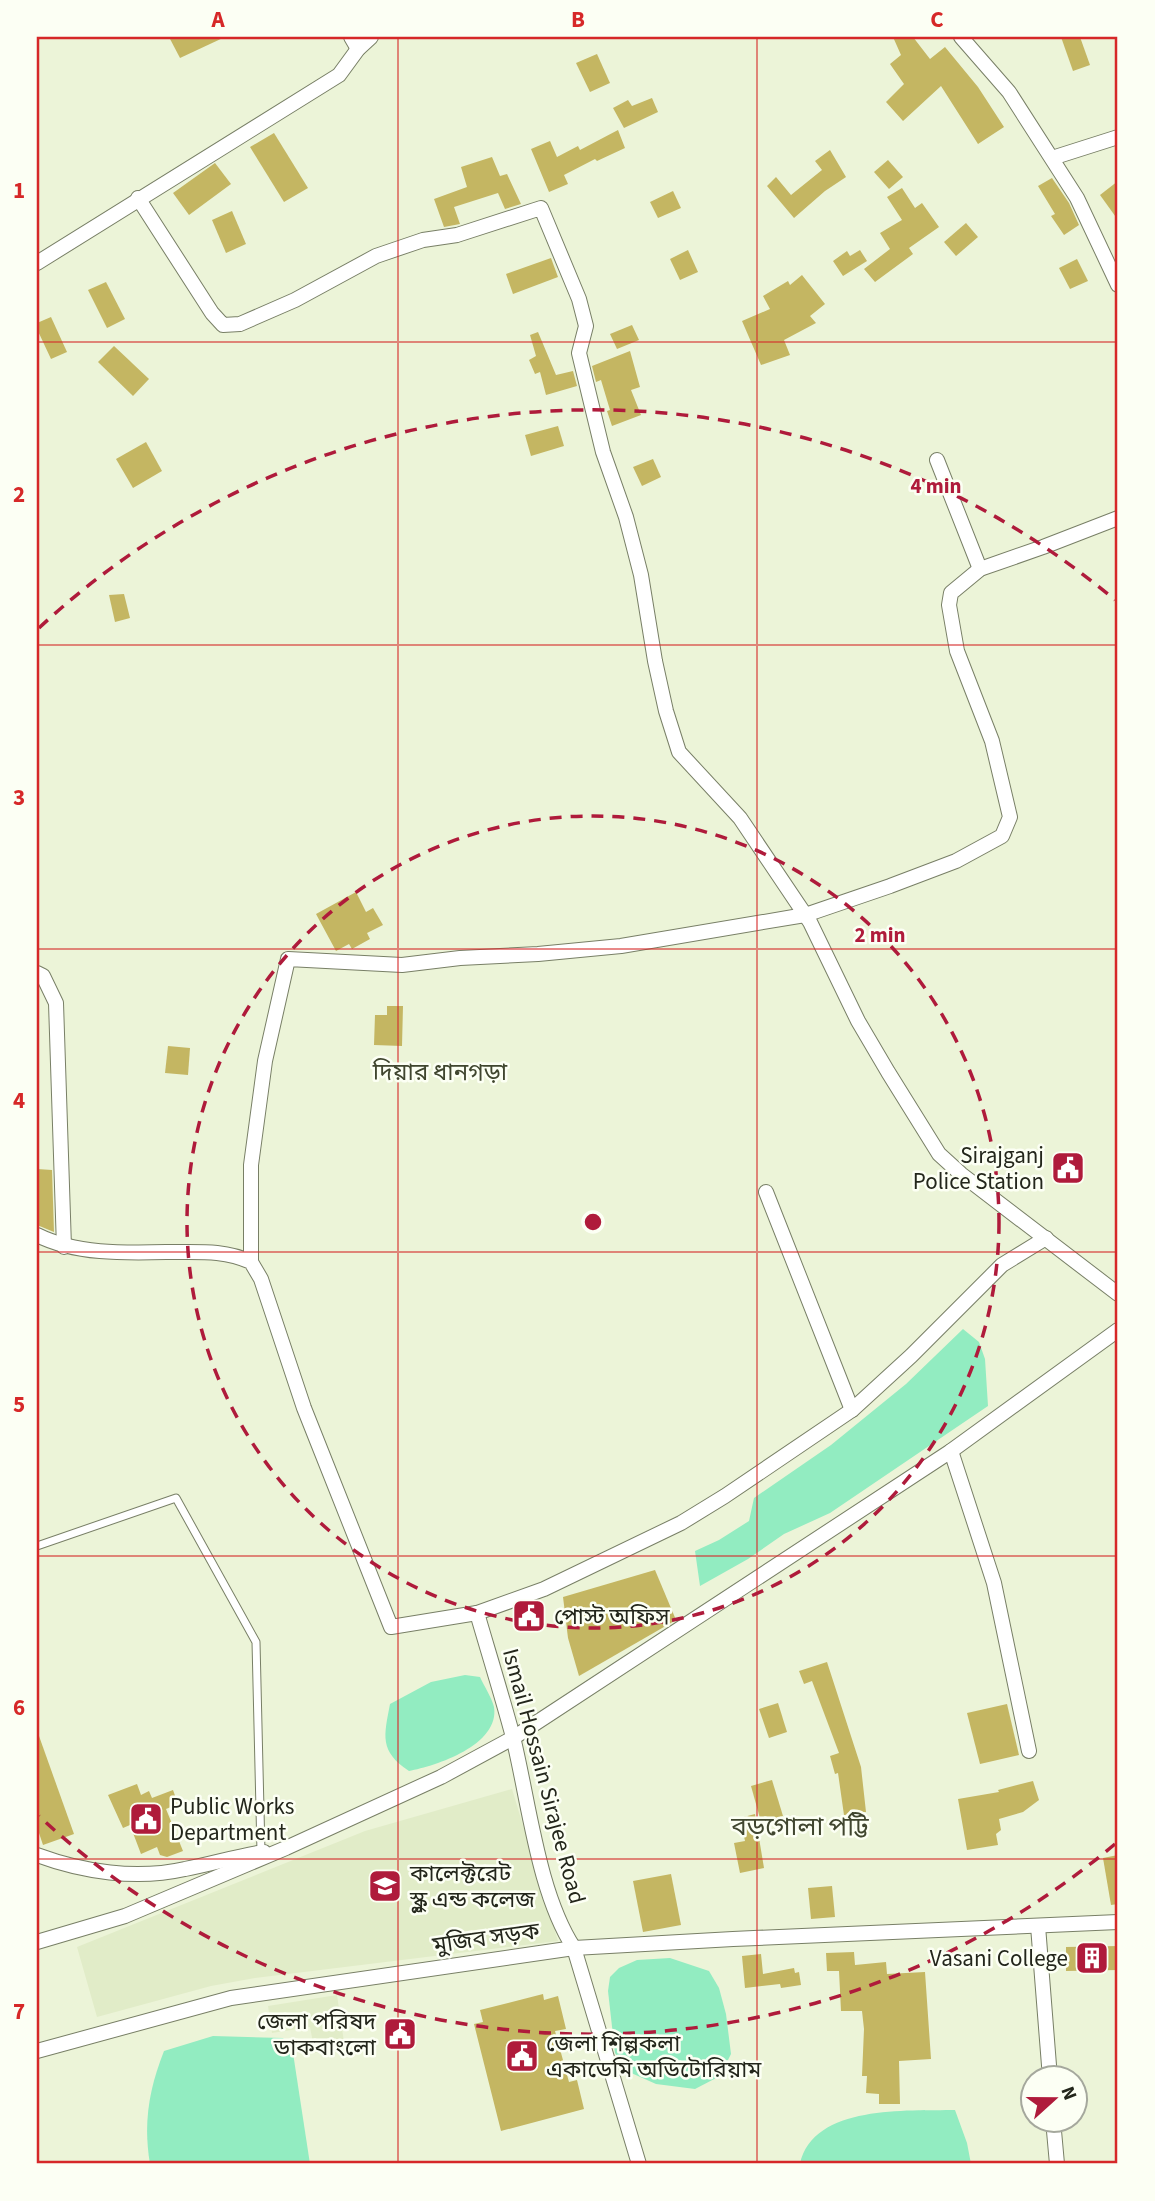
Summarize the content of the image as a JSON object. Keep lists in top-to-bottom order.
{
  "streets": {
    "street": ["Ismail Hossain Sirajee Road", "মুজিব সড়ক"]
  },
  "crossings": [
    ["Ismail Hossain Sirajee Road", "মুজিব সড়ক"]
  ],
  "districts": ["দিয়ার ধানগড়া", "বড়গোলা পট্টি"],
  "places": {
    "public building": [
      "Sirajganj Police Station",
      "পোস্ট অফিস",
      "Public Works Department",
      "জেলা পরিষদ ডাকবাংলো",
      "জেলা শিল্পকলা একাডেমি অডিটোরিয়াম"
    ],
    "school or university": ["কালেক্টরেট স্কুল এন্ড কলেজ"],
    "building": ["Vasani College"]
  },
  "north": "right",
  "grid": {
    "columns": ["A", "B", "C"],
    "rows": [
      "1",
      "2",
      "3",
      "4",
      "5",
      "6",
      "7"
    ]
  },
  "rings": ["4 min", "2 min"]
}
